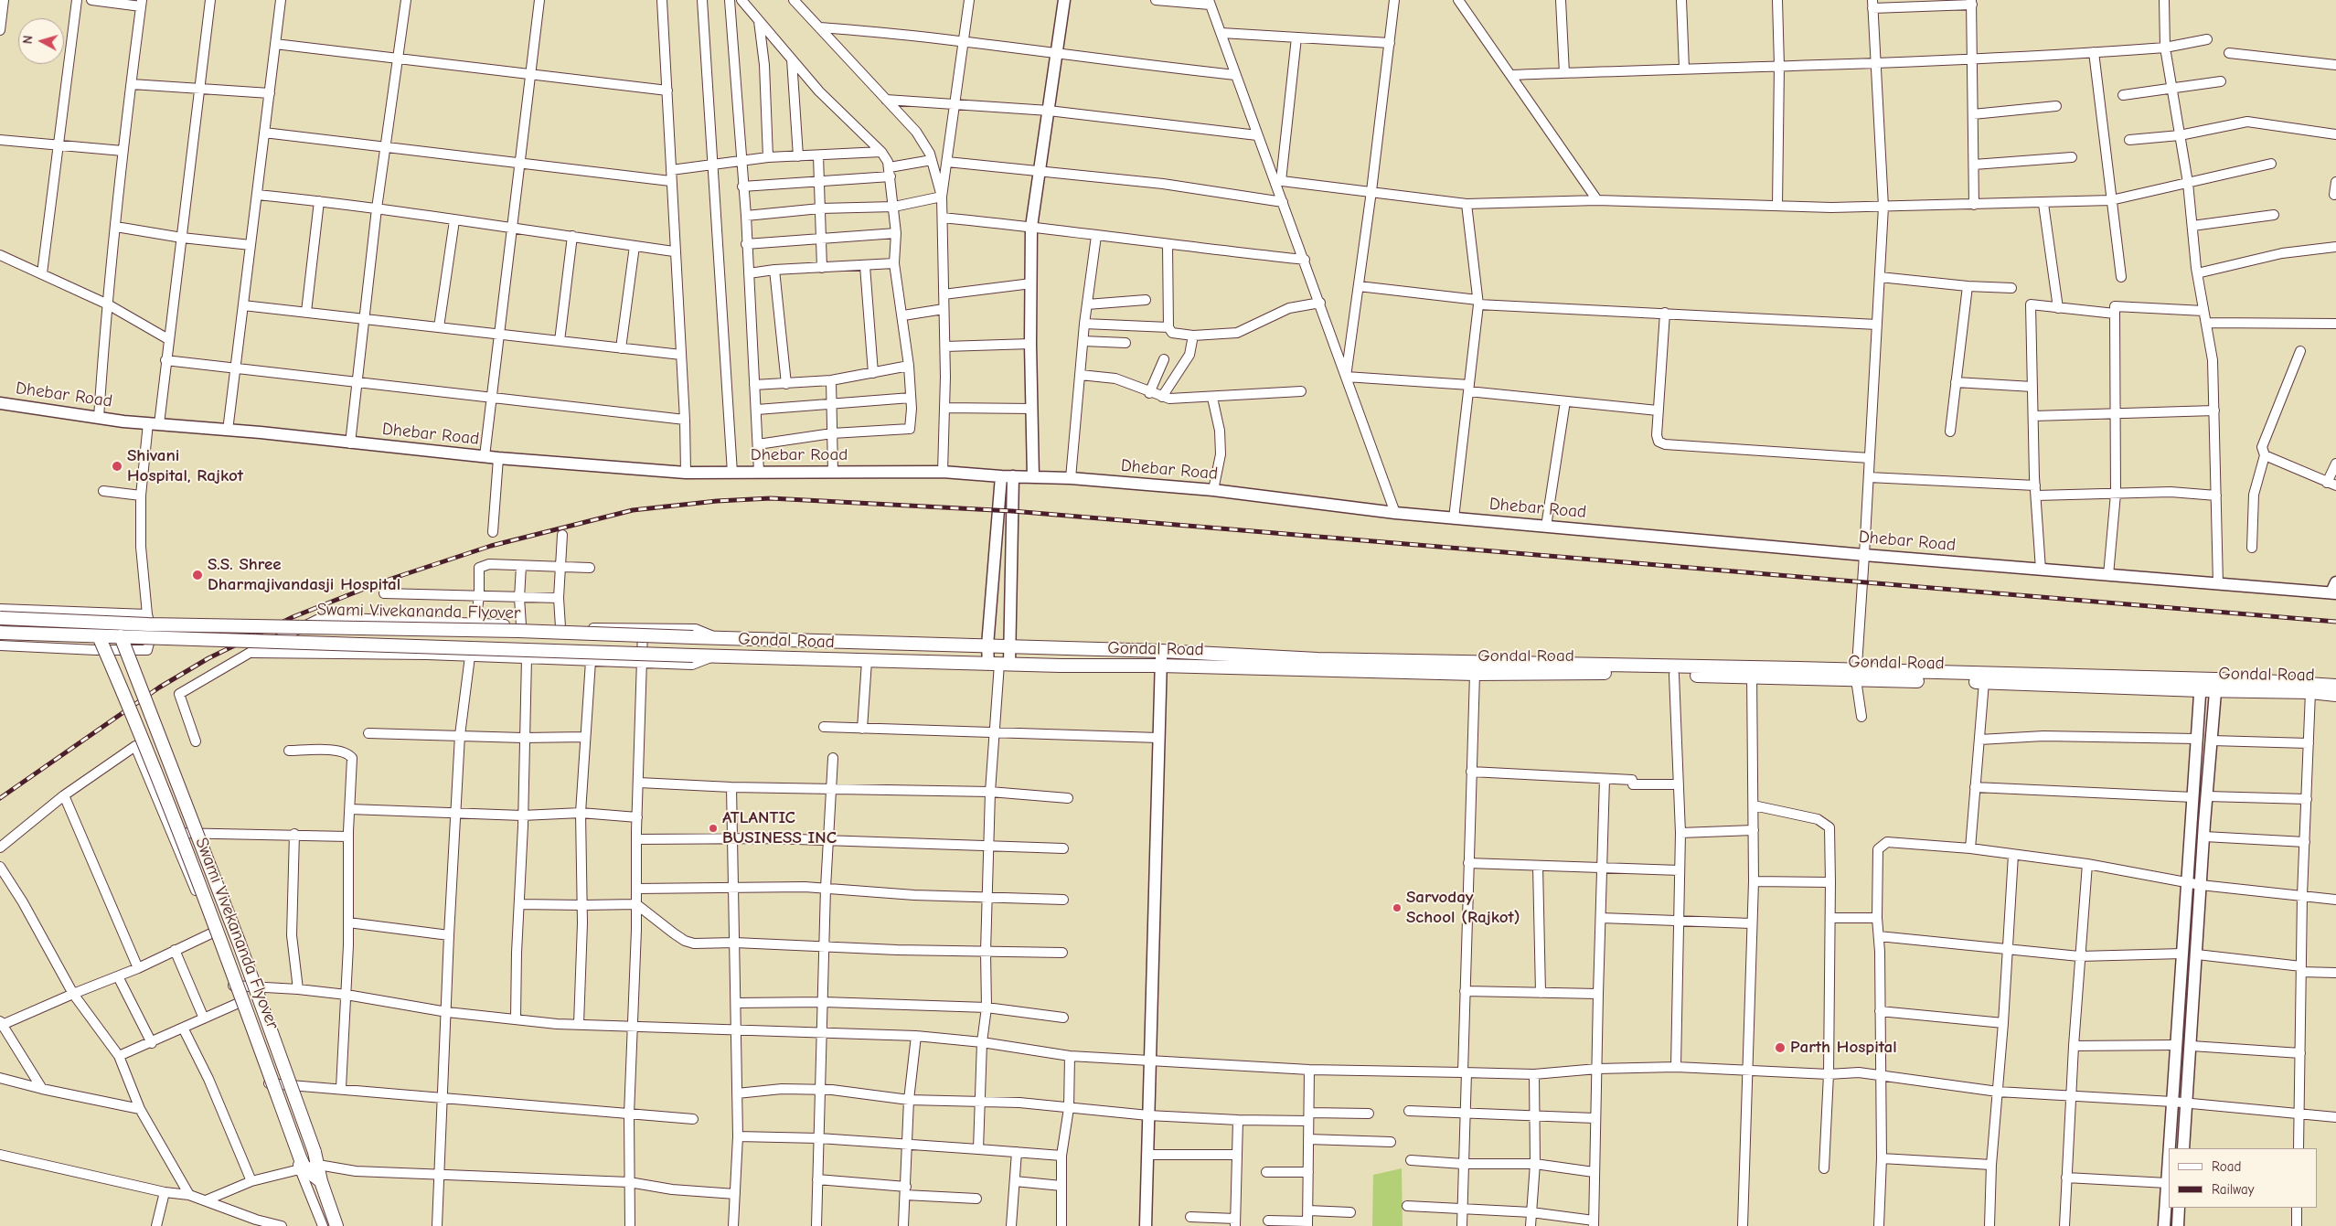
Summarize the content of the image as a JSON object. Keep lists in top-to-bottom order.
{
  "streets": {
    "main road": ["Swami Vivekananda Flyover", "Gondal Road"],
    "street": ["Dhebar Road"]
  },
  "crossings": [
    ["Swami Vivekananda Flyover", "Gondal Road"]
  ],
  "places": [
    "Shivani Hospital, Rajkot",
    "S.S. Shree Dharmajivandasji Hospital",
    "ATLANTIC BUSINESS INC",
    "Sarvoday School (Rajkot)",
    "Parth Hospital"
  ],
  "legend": ["Road", "Railway"],
  "north": "left"
}
